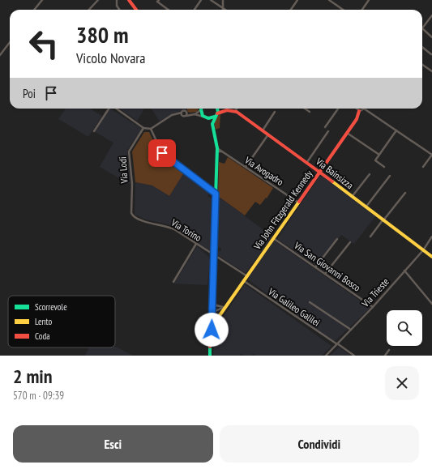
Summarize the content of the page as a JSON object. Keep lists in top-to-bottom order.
{
  "streets": {
    "street": [
      "Via Lodi",
      "Via Avogadro",
      "Via Bainsizza",
      "Via John Fitzgerald Kennedy",
      "Via Torino",
      "Via San Giovanni Bosco",
      "Via Trieste",
      "Via Galileo Galilei"
    ]
  },
  "crossings": [
    ["Via Lodi", "Via Torino"],
    ["Via Avogadro", "Via John Fitzgerald Kennedy"],
    ["Via Bainsizza", "Via John Fitzgerald Kennedy"],
    ["Via Bainsizza", "Via Trieste"],
    ["Via John Fitzgerald Kennedy", "Via Torino"],
    ["Via John Fitzgerald Kennedy", "Via San Giovanni Bosco"],
    ["Via John Fitzgerald Kennedy", "Via Galileo Galilei"],
    ["Via San Giovanni Bosco", "Via Trieste"],
    ["Via Trieste", "Via Galileo Galilei"]
  ],
  "legend": ["Scorrevole", "Lento", "Coda"],
  "page": {
    "turn": ["380 m", "Vicolo Novara"],
    "then": "Poi",
    "heading": ["2 min", "570 m · 09:39"],
    "buttons": ["Esci", "Condividi"]
  }
}
